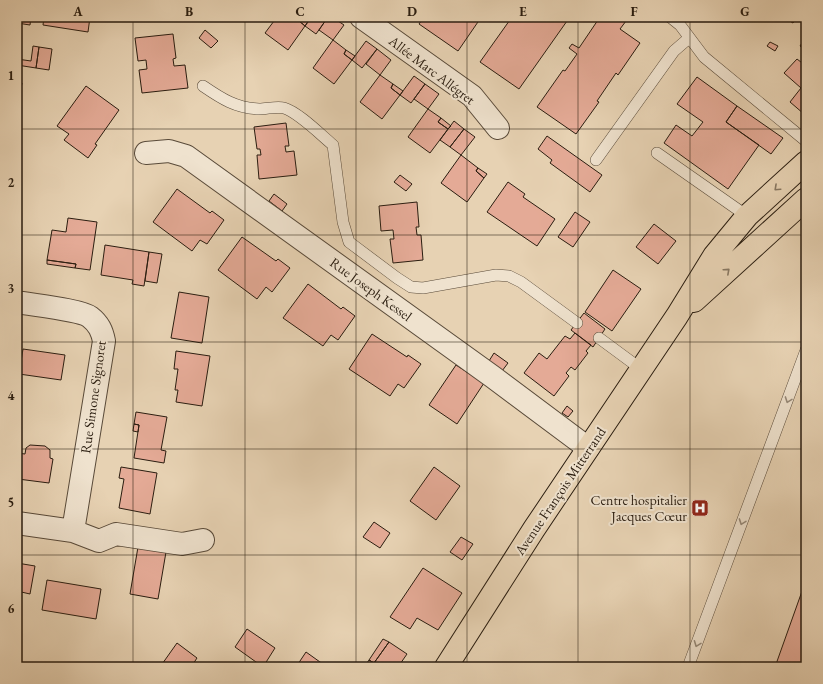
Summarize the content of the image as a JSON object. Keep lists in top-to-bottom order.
{
  "streets": {
    "main road": ["Avenue François Mitterrand"],
    "street": ["Allée Marc Allégret", "Rue Joseph Kessel", "Rue Simone Signoret"]
  },
  "crossings": [
    ["Rue Joseph Kessel", "Avenue François Mitterrand"]
  ],
  "places": {
    "hospital": ["Centre hospitalier Jacques Cœur"]
  },
  "grid": {
    "columns": [
      "A",
      "B",
      "C",
      "D",
      "E",
      "F",
      "G"
    ],
    "rows": [
      "1",
      "2",
      "3",
      "4",
      "5",
      "6"
    ]
  }
}
